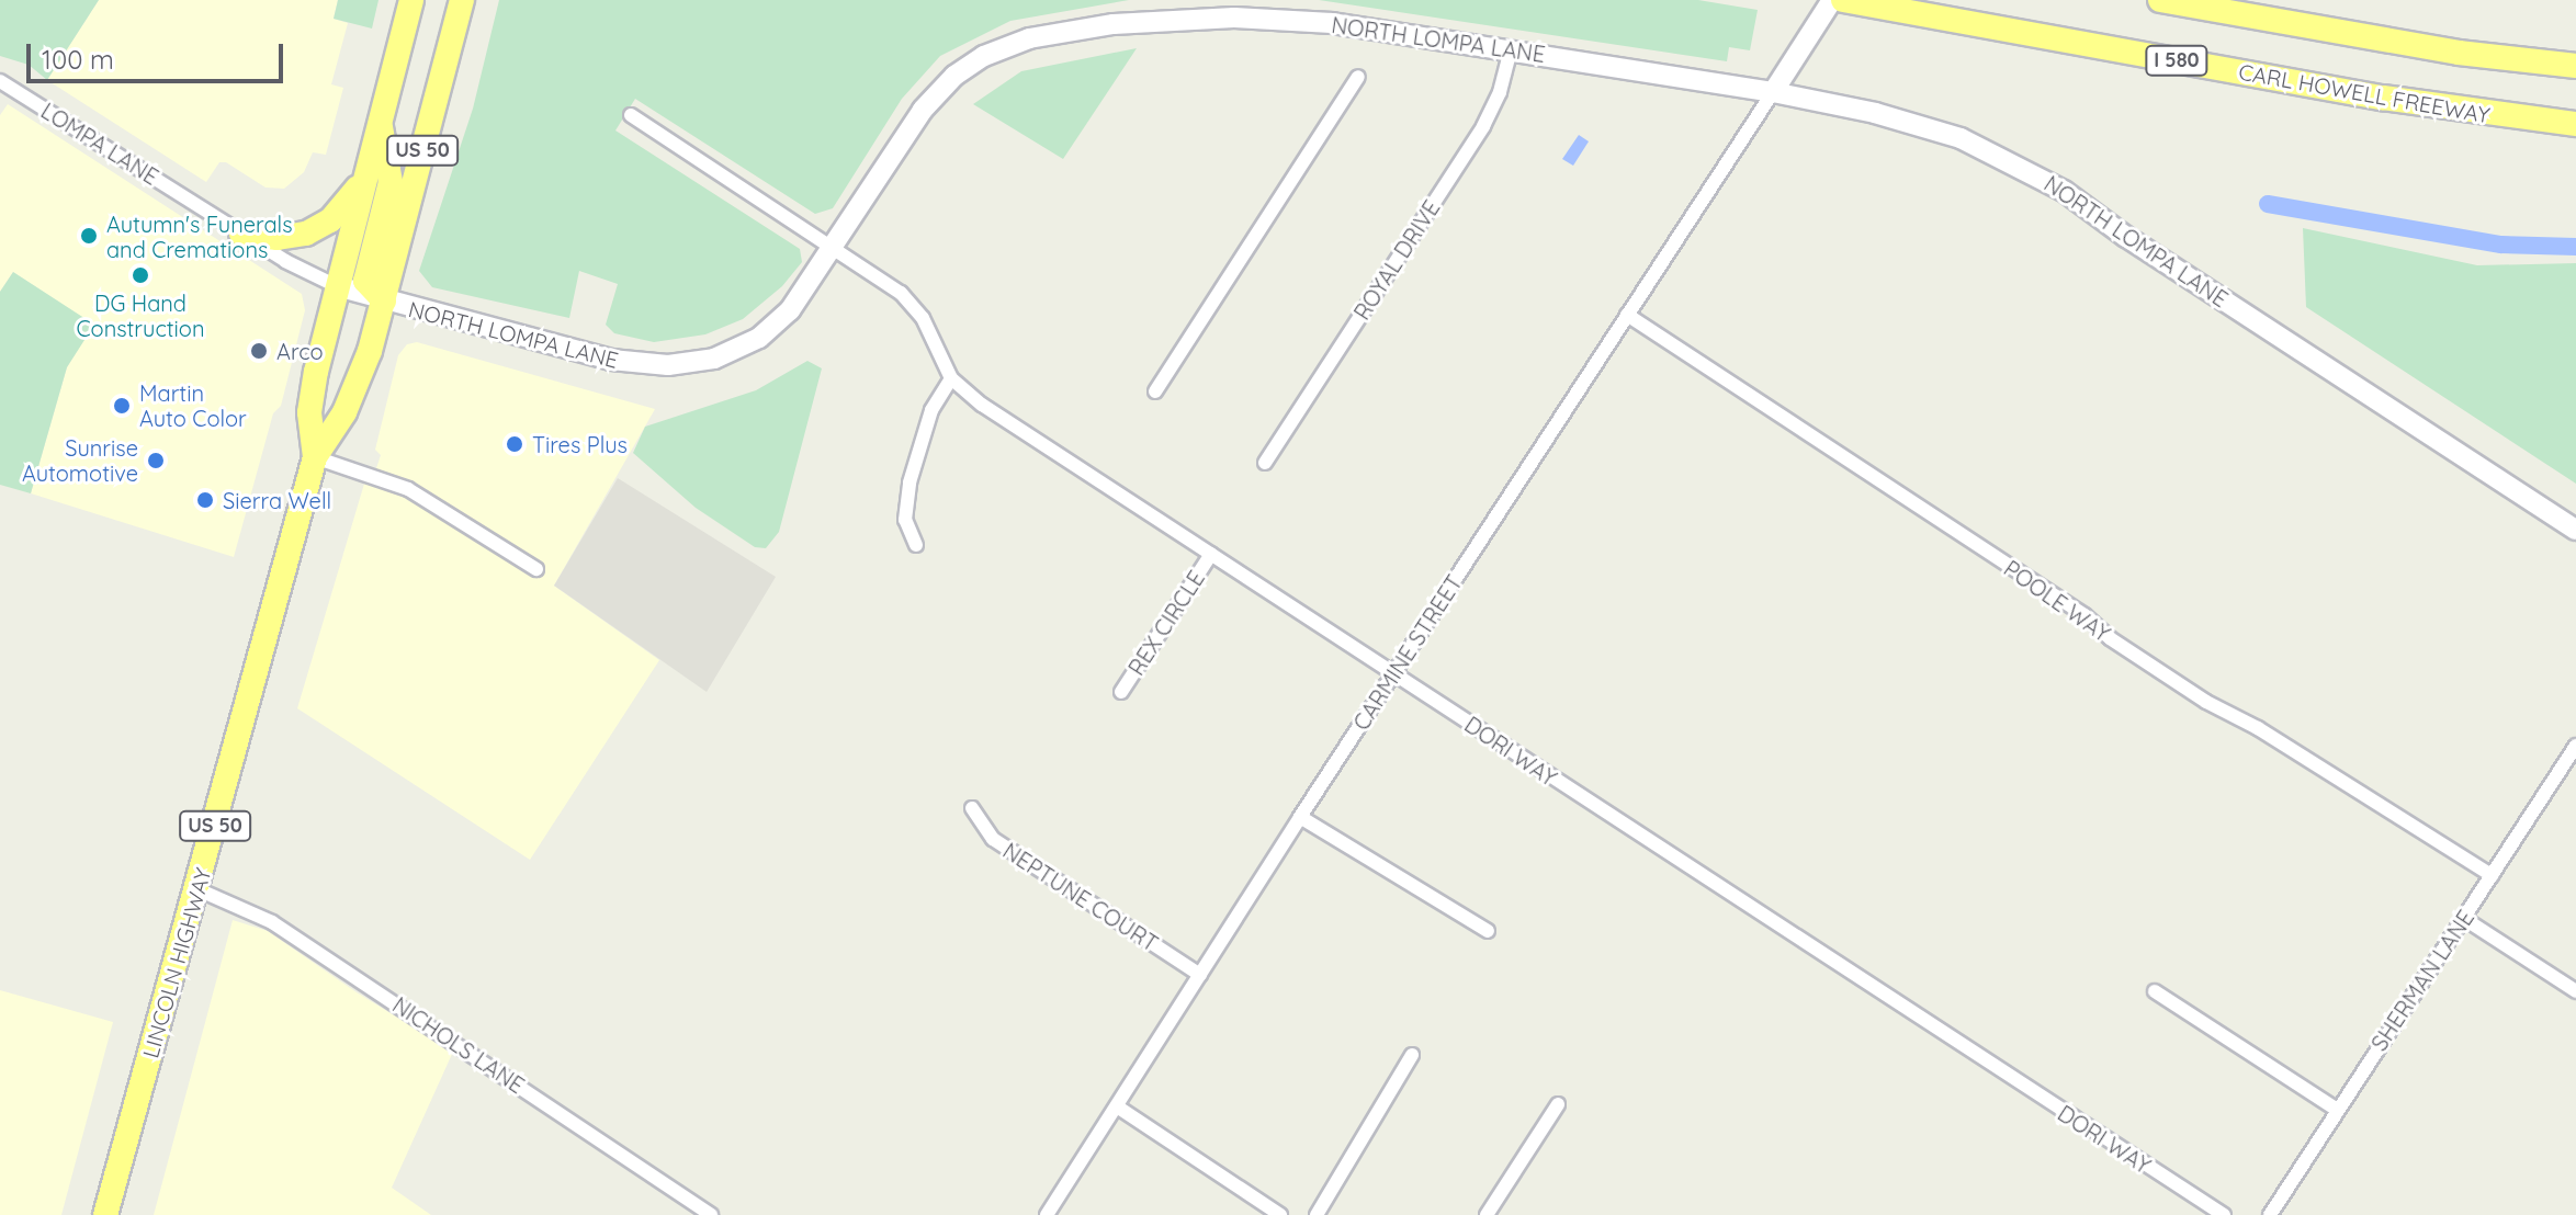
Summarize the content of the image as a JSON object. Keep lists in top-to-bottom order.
{
  "streets": {
    "highway": [
      "I 580",
      "CARL HOWELL FREEWAY",
      "US 50",
      "LINCOLN HIGHWAY"
    ],
    "street": [
      "NORTH LOMPA LANE",
      "LOMPA LANE",
      "ROYAL DRIVE",
      "POOLE WAY",
      "REX CIRCLE",
      "CARMINE STREET",
      "DORI WAY",
      "NEPTUNE COURT",
      "SHERMAN LANE",
      "NICHOLS LANE"
    ]
  },
  "crossings": [
    ["NORTH LOMPA LANE", "LOMPA LANE"],
    ["NORTH LOMPA LANE", "US 50"],
    ["NORTH LOMPA LANE", "ROYAL DRIVE"],
    ["NORTH LOMPA LANE", "CARMINE STREET"],
    ["NORTH LOMPA LANE", "DORI WAY"],
    ["NORTH LOMPA LANE", "LINCOLN HIGHWAY"],
    ["LOMPA LANE", "US 50"],
    ["LOMPA LANE", "LINCOLN HIGHWAY"],
    ["US 50", "LINCOLN HIGHWAY"],
    ["POOLE WAY", "CARMINE STREET"],
    ["POOLE WAY", "SHERMAN LANE"],
    ["REX CIRCLE", "DORI WAY"],
    ["CARMINE STREET", "DORI WAY"],
    ["CARMINE STREET", "NEPTUNE COURT"],
    ["LINCOLN HIGHWAY", "NICHOLS LANE"]
  ],
  "places": [
    "Autumn's Funerals and Cremations",
    "DG Hand Construction",
    "Arco",
    "Martin Auto Color",
    "Tires Plus",
    "Sunrise Automotive",
    "Sierra Well"
  ],
  "scale_bar": "100 m"
}
